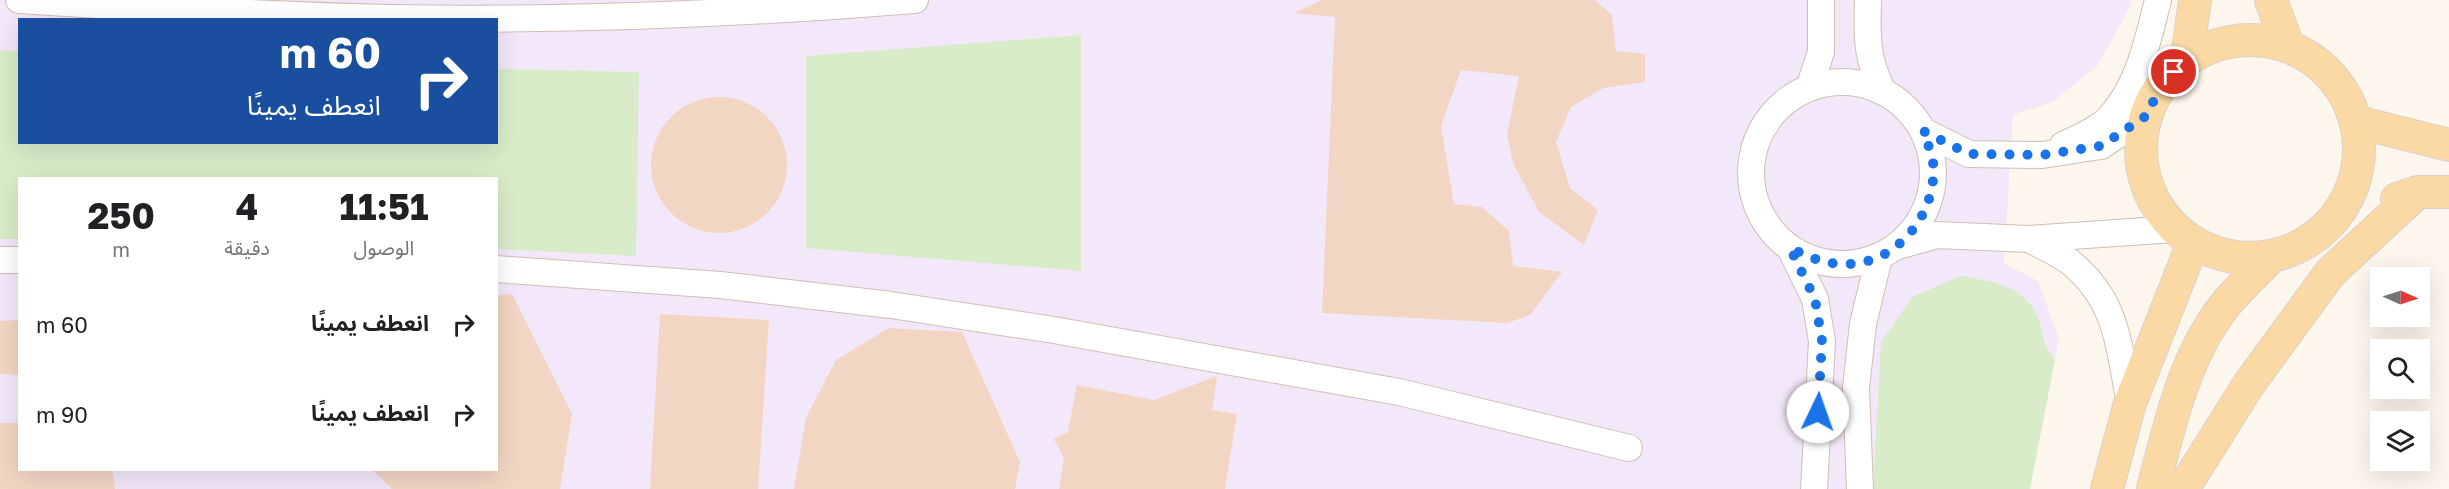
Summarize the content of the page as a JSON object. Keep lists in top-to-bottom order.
{
  "north": "right",
  "page": {
    "turn": ["60 m", "انعطف يمينًا"],
    "eta": [
      "11:51",
      "الوصول",
      "4",
      "دقيقة",
      "250",
      "m"
    ],
    "list": [
      {
        "name": "انعطف يمينًا",
        "value": "60 m"
      },
      {
        "name": "انعطف يمينًا",
        "value": "90 m"
      }
    ]
  }
}
